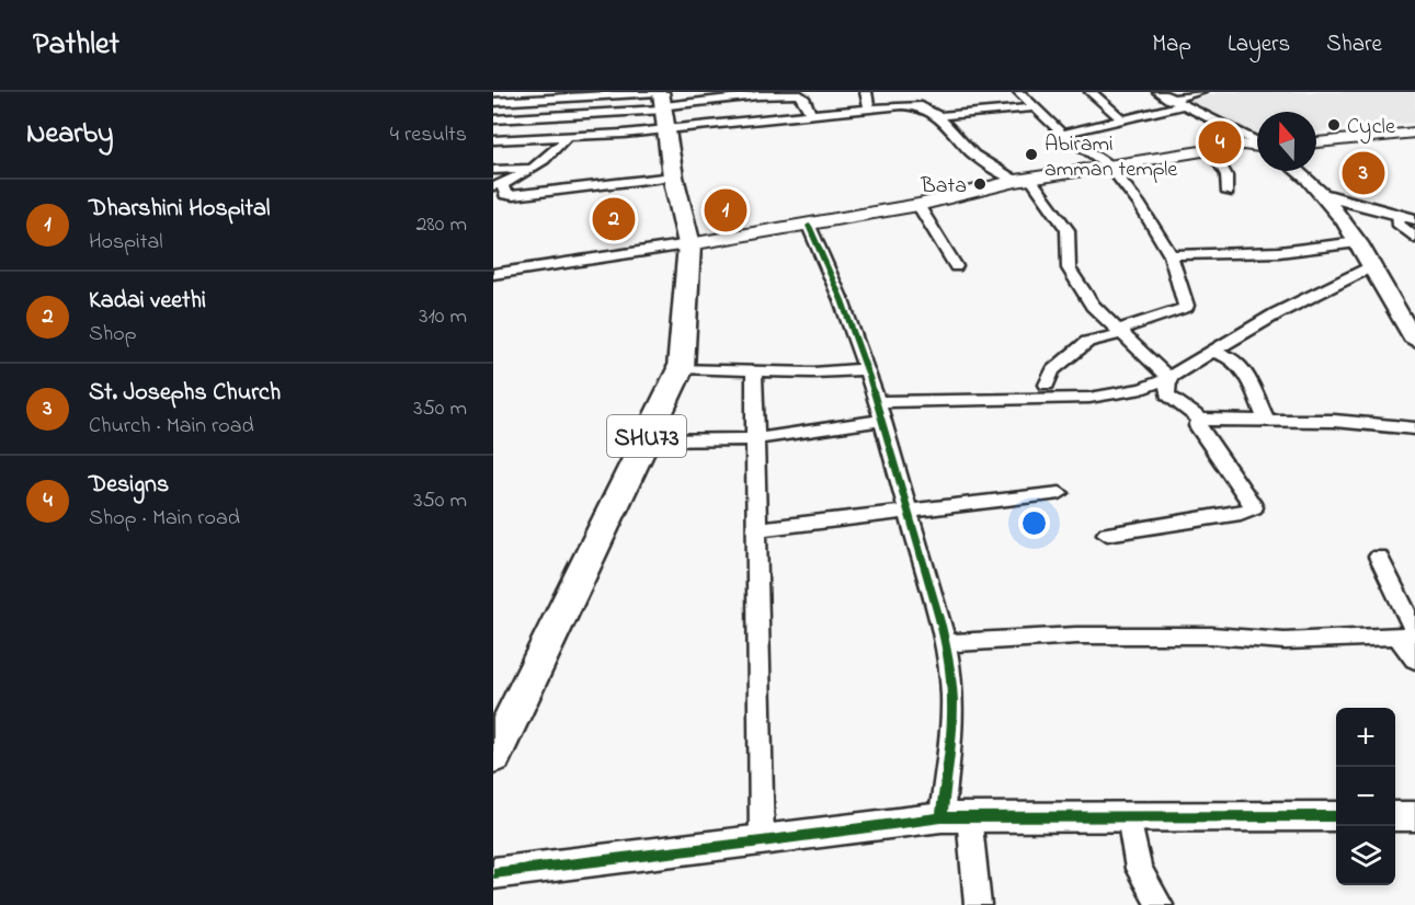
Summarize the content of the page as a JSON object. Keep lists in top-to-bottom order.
{
  "streets": {
    "main road": ["SHU73"]
  },
  "places": ["Cycle", "Abirami amman temple", "Bata"],
  "north": "top",
  "page": {
    "header": "Pathlet",
    "nav": ["Map", "Layers", "Share"],
    "heading": ["Nearby", "4 results"],
    "pins": [
      "4",
      "3",
      "1",
      "2"
    ],
    "list": [
      {
        "mark": "1",
        "name": "Dharshini Hospital",
        "note": "Hospital",
        "value": "280 m"
      },
      {
        "mark": "2",
        "name": "Kadai veethi",
        "note": "Shop",
        "value": "310 m"
      },
      {
        "mark": "3",
        "name": "St. Josephs Church",
        "note": "Church · Main road",
        "value": "350 m"
      },
      {
        "mark": "4",
        "name": "Designs",
        "note": "Shop · Main road",
        "value": "350 m"
      }
    ],
    "map_buttons": ["+", "−"]
  }
}
